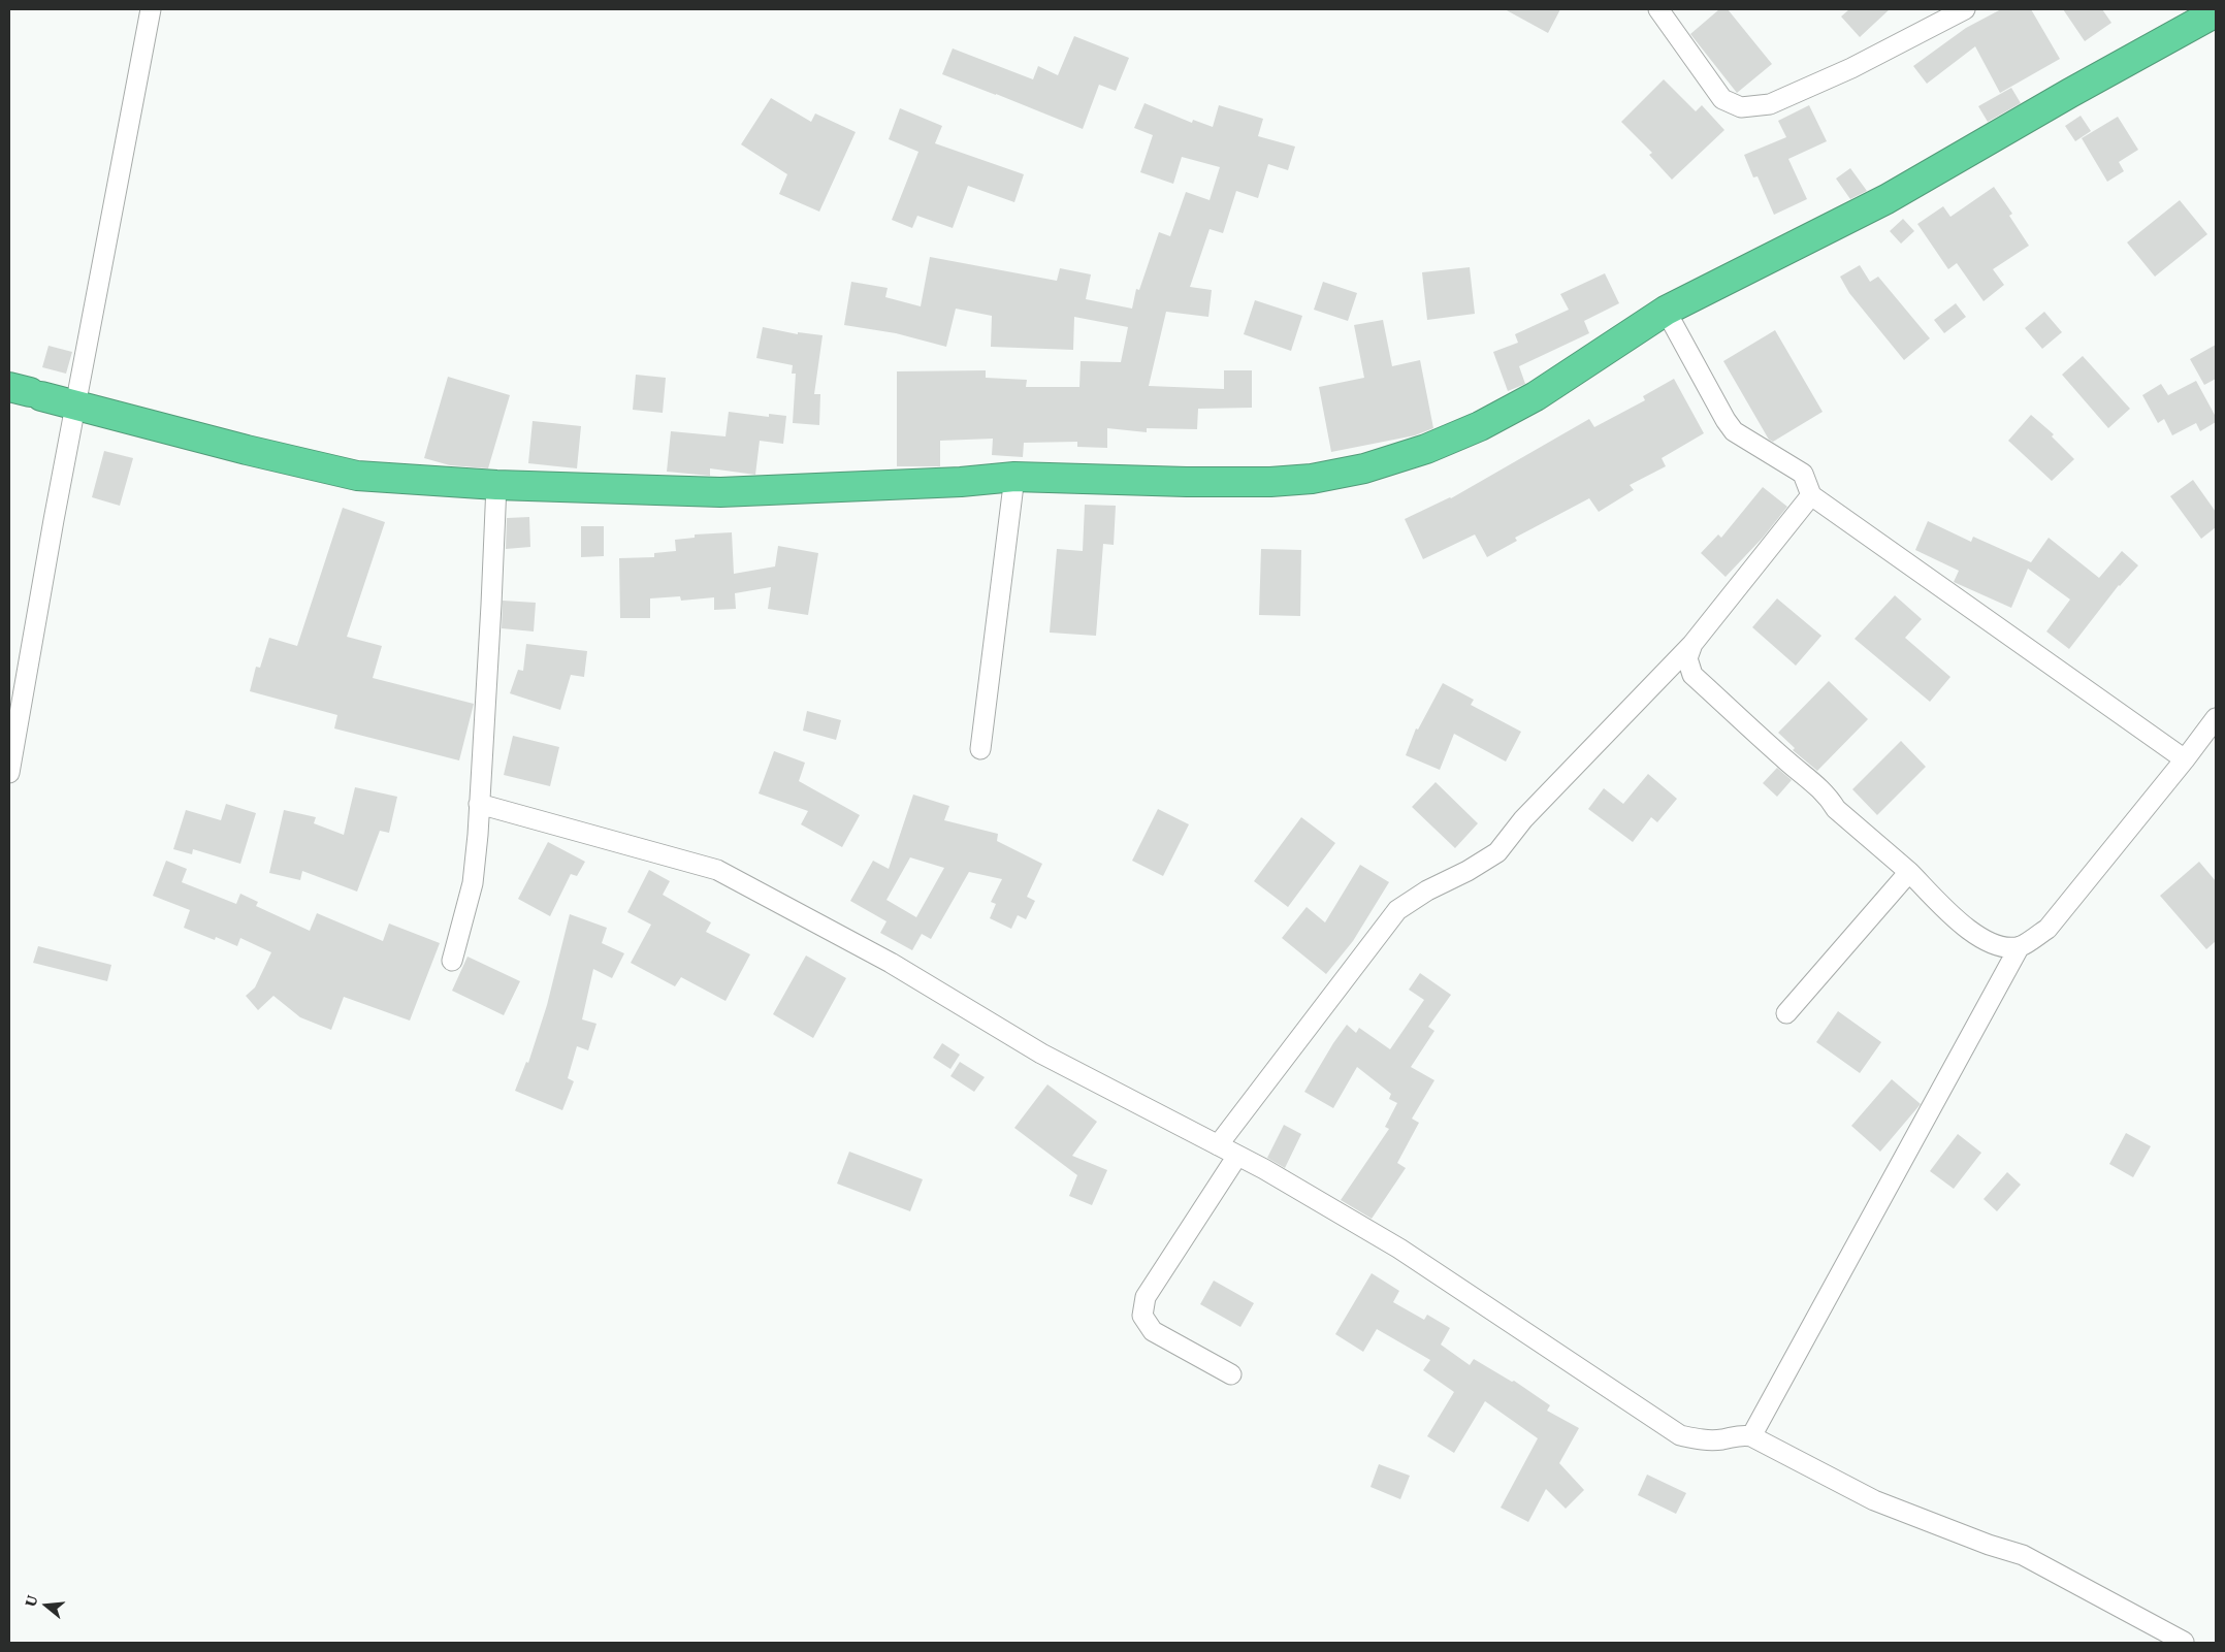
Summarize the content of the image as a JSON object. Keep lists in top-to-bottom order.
{
  "north": "left"
}
